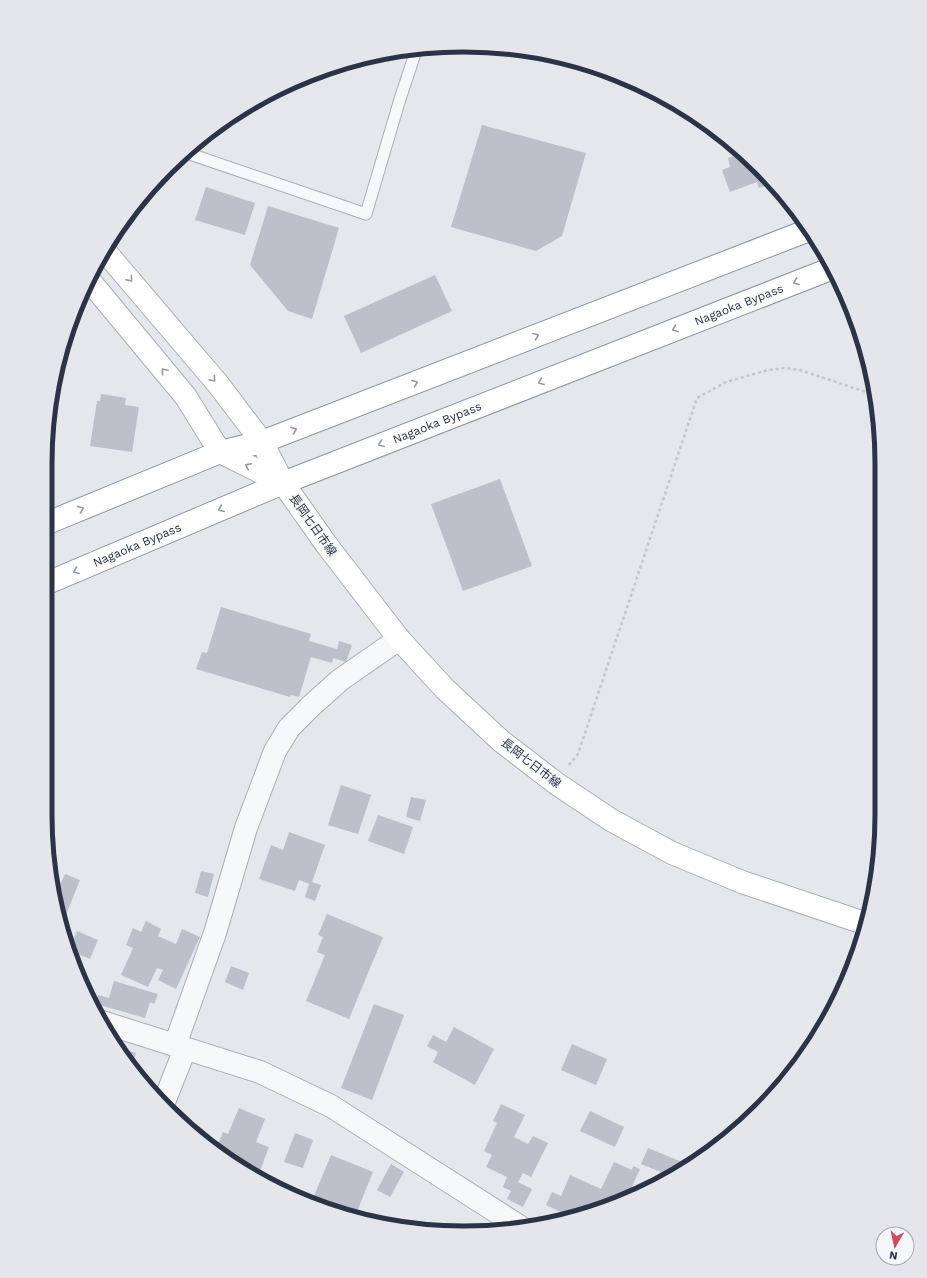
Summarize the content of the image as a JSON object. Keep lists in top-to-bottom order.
{
  "streets": {
    "main road": ["Nagaoka Bypass", "長岡七日市線"]
  },
  "crossings": [
    ["Nagaoka Bypass", "長岡七日市線"]
  ],
  "north": "bottom"
}
